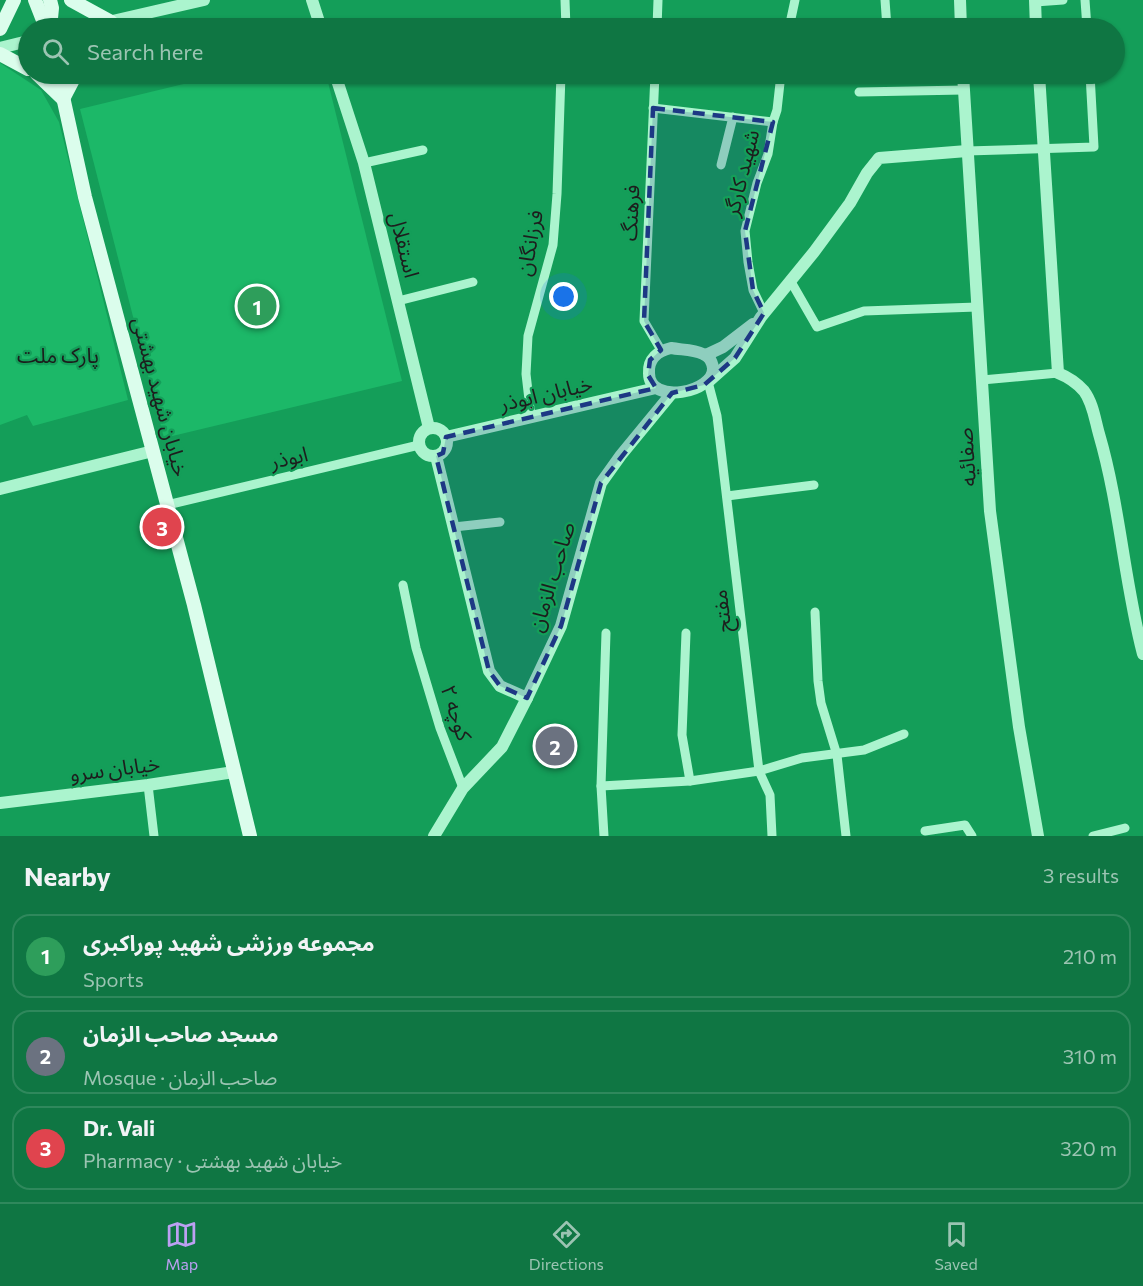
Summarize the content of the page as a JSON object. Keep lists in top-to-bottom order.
{
  "streets": {
    "main road": ["خیابان شهید بهشتی"],
    "street": [
      "شهید کارگر",
      "فرهنگ",
      "فرزانگان",
      "استقلال",
      "خیابان ابوذر",
      "صفائیه",
      "ابوذر",
      "صاحب الزمان",
      "مفتح",
      "کوچه ۲",
      "خیابان سرو"
    ]
  },
  "crossings": [
    ["شهید کارگر", "فرهنگ"],
    ["فرهنگ", "خیابان ابوذر"],
    ["فرهنگ", "صاحب الزمان"],
    ["فرهنگ", "مفتح"],
    ["فرزانگان", "خیابان ابوذر"],
    ["استقلال", "خیابان ابوذر"],
    ["استقلال", "ابوذر"],
    ["خیابان ابوذر", "ابوذر"],
    ["خیابان ابوذر", "صاحب الزمان"],
    ["خیابان ابوذر", "مفتح"],
    ["خیابان شهید بهشتی", "ابوذر"],
    ["خیابان شهید بهشتی", "خیابان سرو"],
    ["صاحب الزمان", "مفتح"],
    ["صاحب الزمان", "کوچه ۲"]
  ],
  "parks": ["پارک ملت"],
  "page": {
    "search": "Search here",
    "pins": ["1", "3", "2"],
    "heading": ["Nearby", "3 results"],
    "list": [
      {
        "mark": "1",
        "name": "مجموعه ورزشی شهید پوراکبری",
        "note": "Sports",
        "value": "210 m"
      },
      {
        "mark": "2",
        "name": "مسجد صاحب الزمان",
        "note": "Mosque · صاحب الزمان",
        "value": "310 m"
      },
      {
        "mark": "3",
        "name": "Dr. Vali",
        "note": "Pharmacy · خیابان شهید بهشتی",
        "value": "320 m"
      }
    ],
    "nav": ["Map", "Directions", "Saved"]
  }
}
